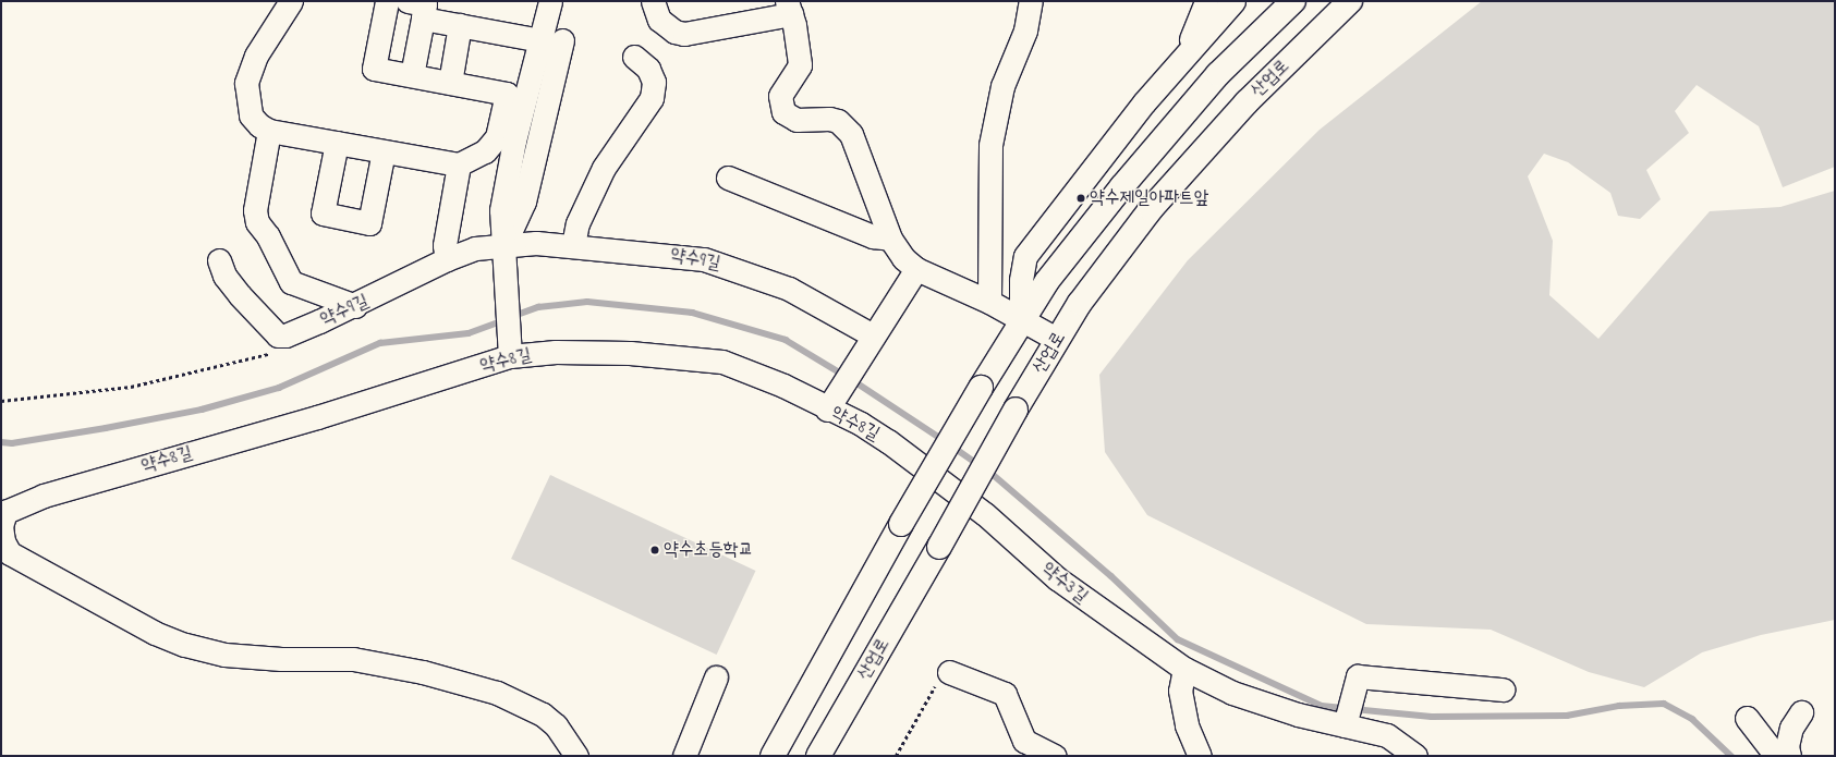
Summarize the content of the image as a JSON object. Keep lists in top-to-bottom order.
{
  "streets": {
    "main road": ["산업로"],
    "street": ["약수9길", "약수8길", "약수3길"]
  },
  "crossings": [
    ["약수8길", "약수3길"]
  ],
  "places": ["약수제일아파트앞", "약수초등학교"]
}
